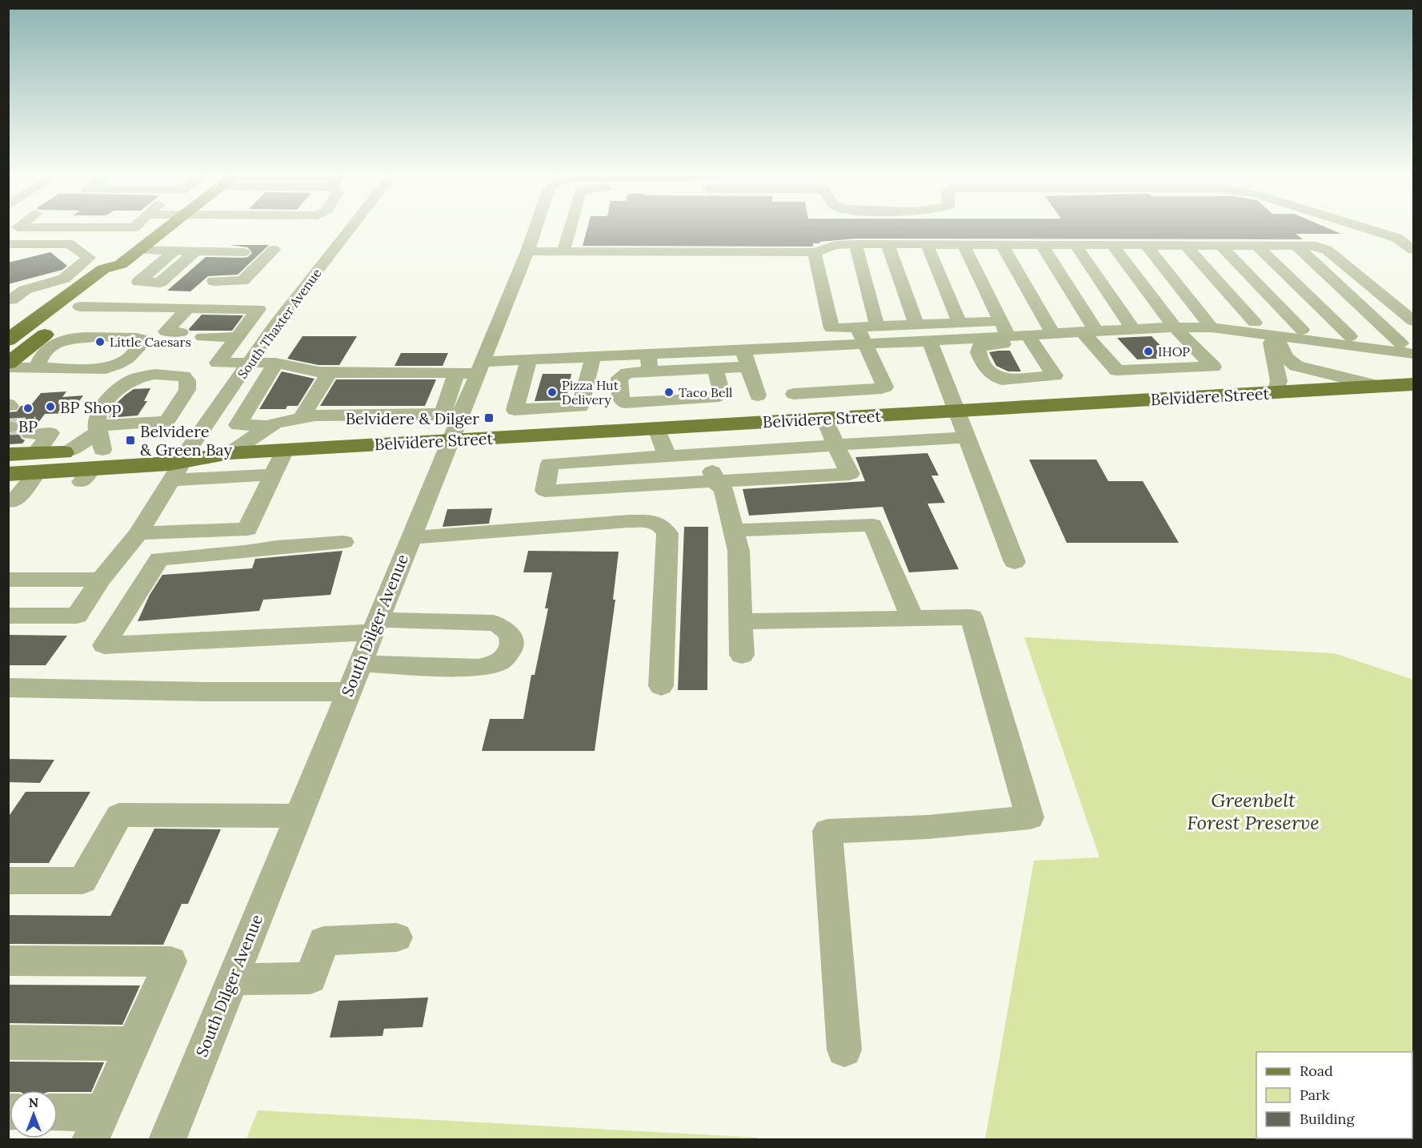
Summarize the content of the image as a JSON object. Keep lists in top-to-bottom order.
{
  "streets": {
    "main road": ["Belvidere Street"],
    "street": ["South Thaxter Avenue", "South Dilger Avenue"]
  },
  "crossings": [
    ["South Thaxter Avenue", "Belvidere Street"],
    ["Belvidere Street", "South Dilger Avenue"]
  ],
  "parks": ["Greenbelt Forest Preserve"],
  "places": {
    "other": [
      "Little Caesars",
      "IHOP",
      "Pizza Hut Delivery",
      "Taco Bell",
      "BP Shop",
      "BP"
    ],
    "transit": ["Belvidere & Dilger", "Belvidere & Green Bay"]
  },
  "legend": ["Road", "Park", "Building"],
  "north": "top"
}
